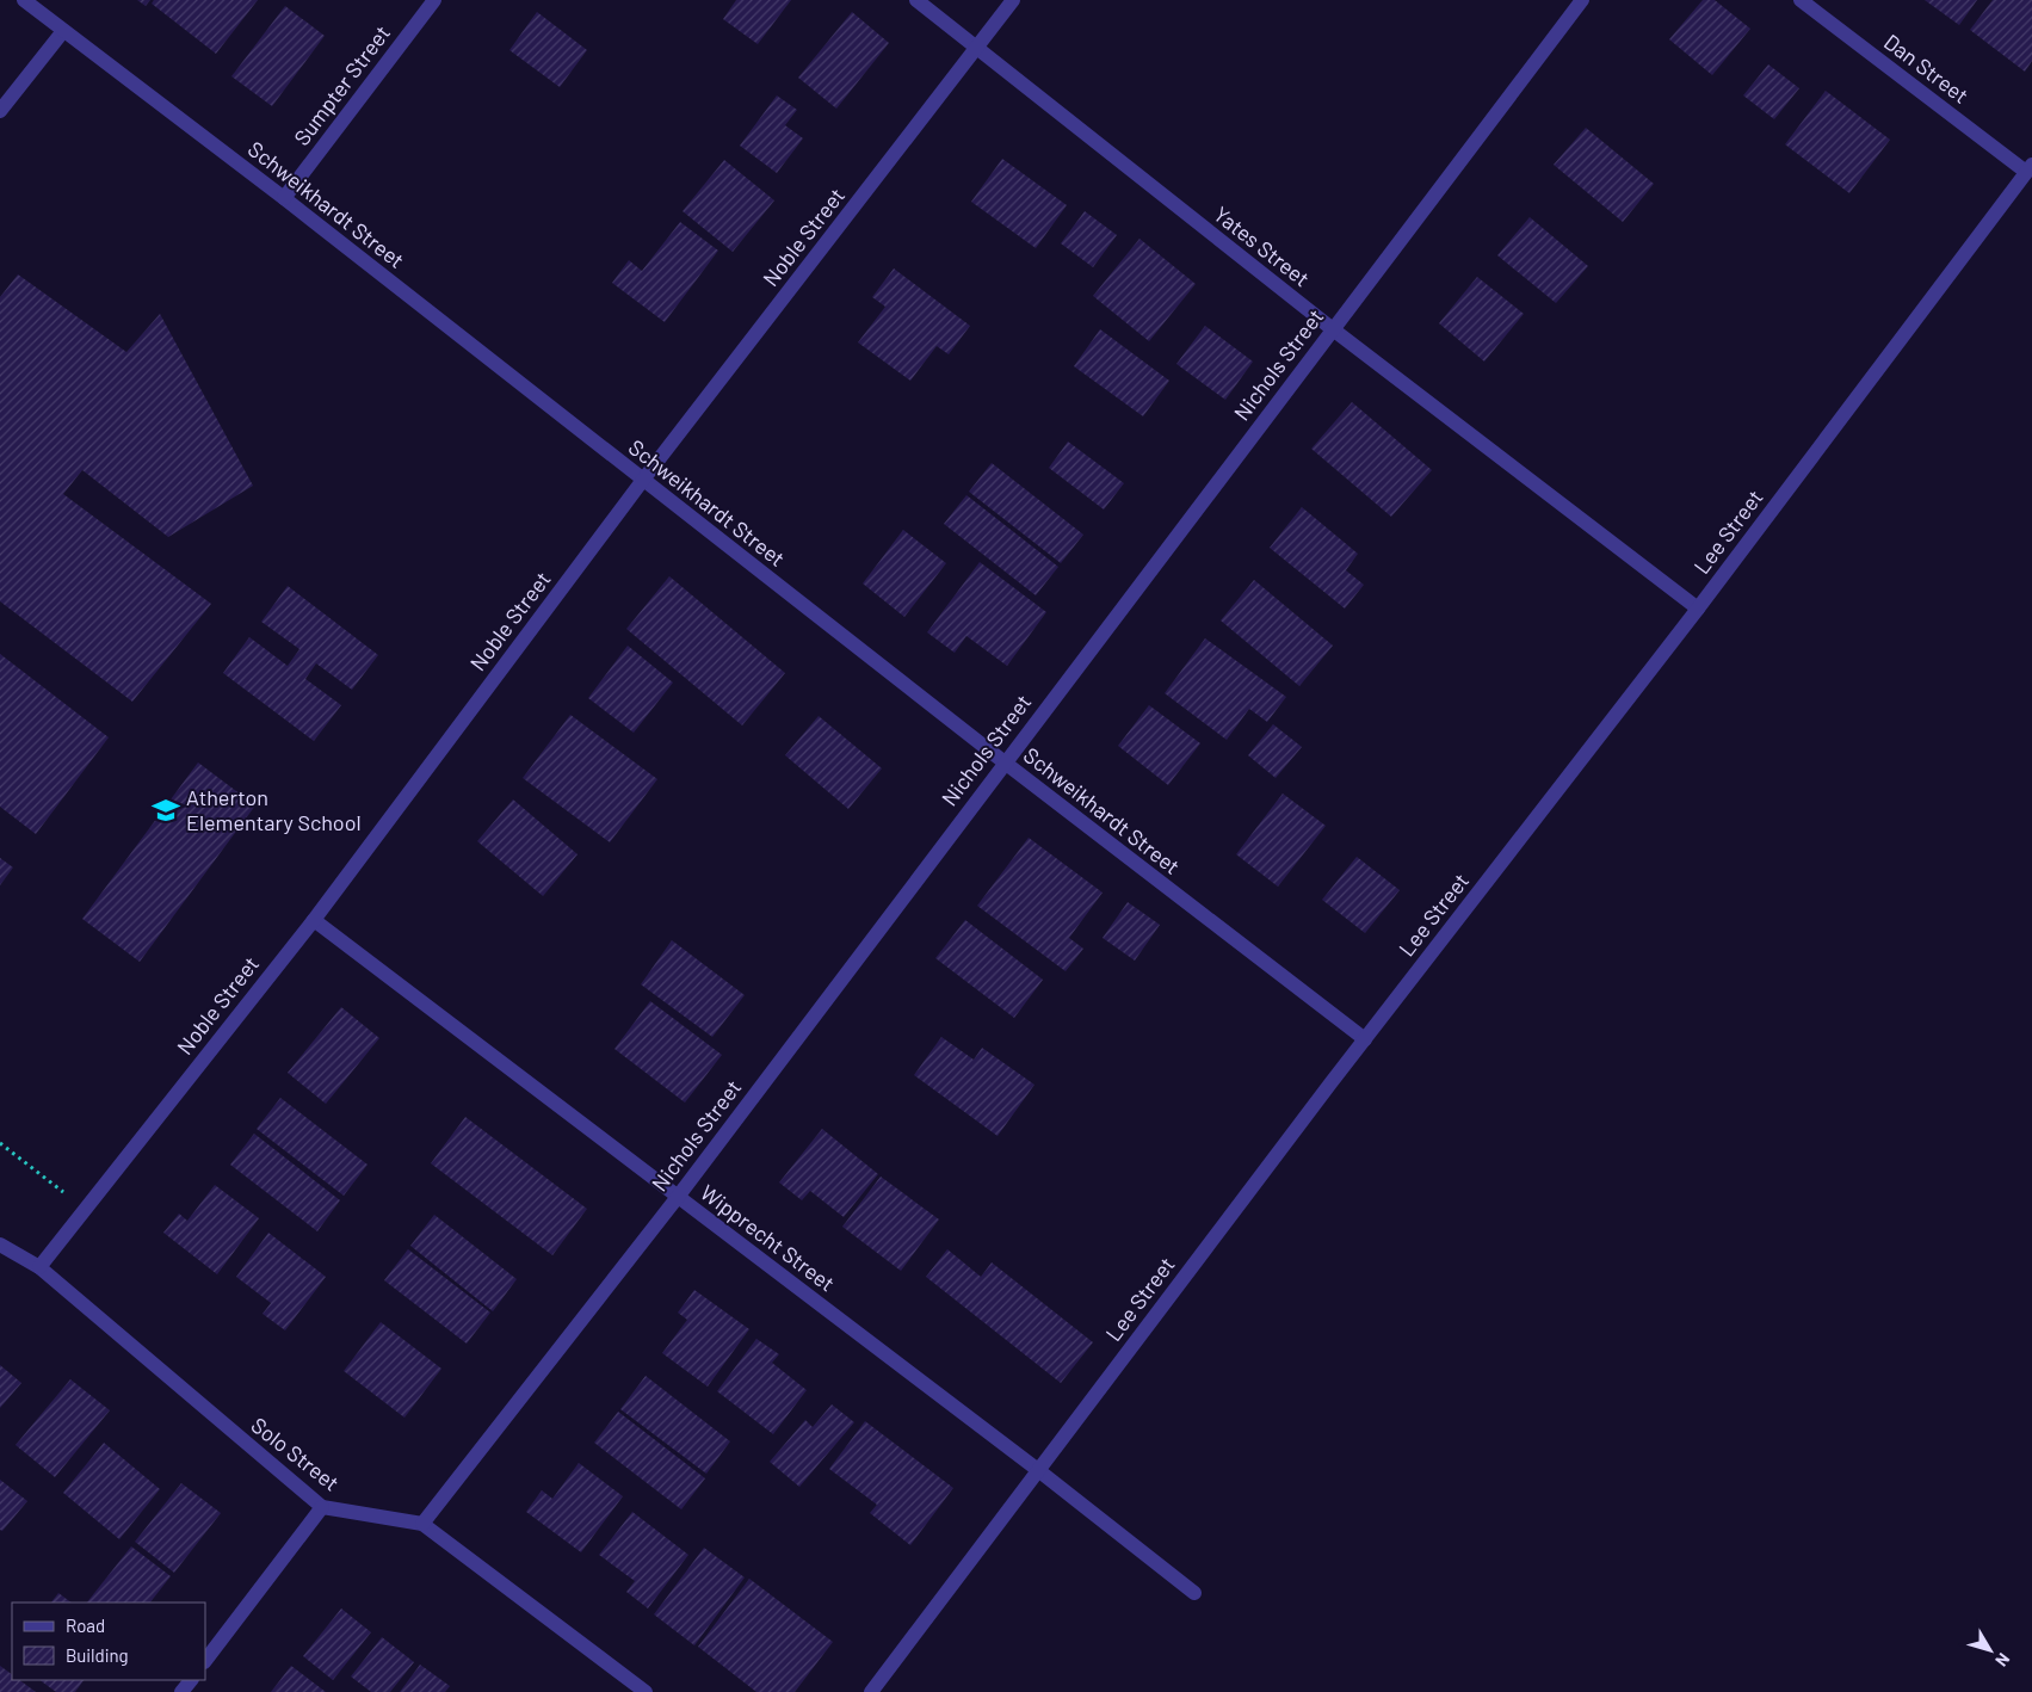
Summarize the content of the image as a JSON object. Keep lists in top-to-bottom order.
{
  "streets": {
    "street": [
      "Dan Street",
      "Sumpter Street",
      "Schweikhardt Street",
      "Noble Street",
      "Yates Street",
      "Nichols Street",
      "Lee Street",
      "Wipprecht Street",
      "Solo Street"
    ]
  },
  "crossings": [
    ["Dan Street", "Lee Street"],
    ["Sumpter Street", "Schweikhardt Street"],
    ["Schweikhardt Street", "Noble Street"],
    ["Schweikhardt Street", "Nichols Street"],
    ["Schweikhardt Street", "Lee Street"],
    ["Noble Street", "Yates Street"],
    ["Noble Street", "Wipprecht Street"],
    ["Noble Street", "Solo Street"],
    ["Yates Street", "Nichols Street"],
    ["Yates Street", "Lee Street"],
    ["Nichols Street", "Wipprecht Street"],
    ["Nichols Street", "Solo Street"],
    ["Lee Street", "Wipprecht Street"]
  ],
  "places": {
    "school or university": ["Atherton Elementary School"]
  },
  "legend": ["Road", "Building"],
  "north": "bottom right"
}
